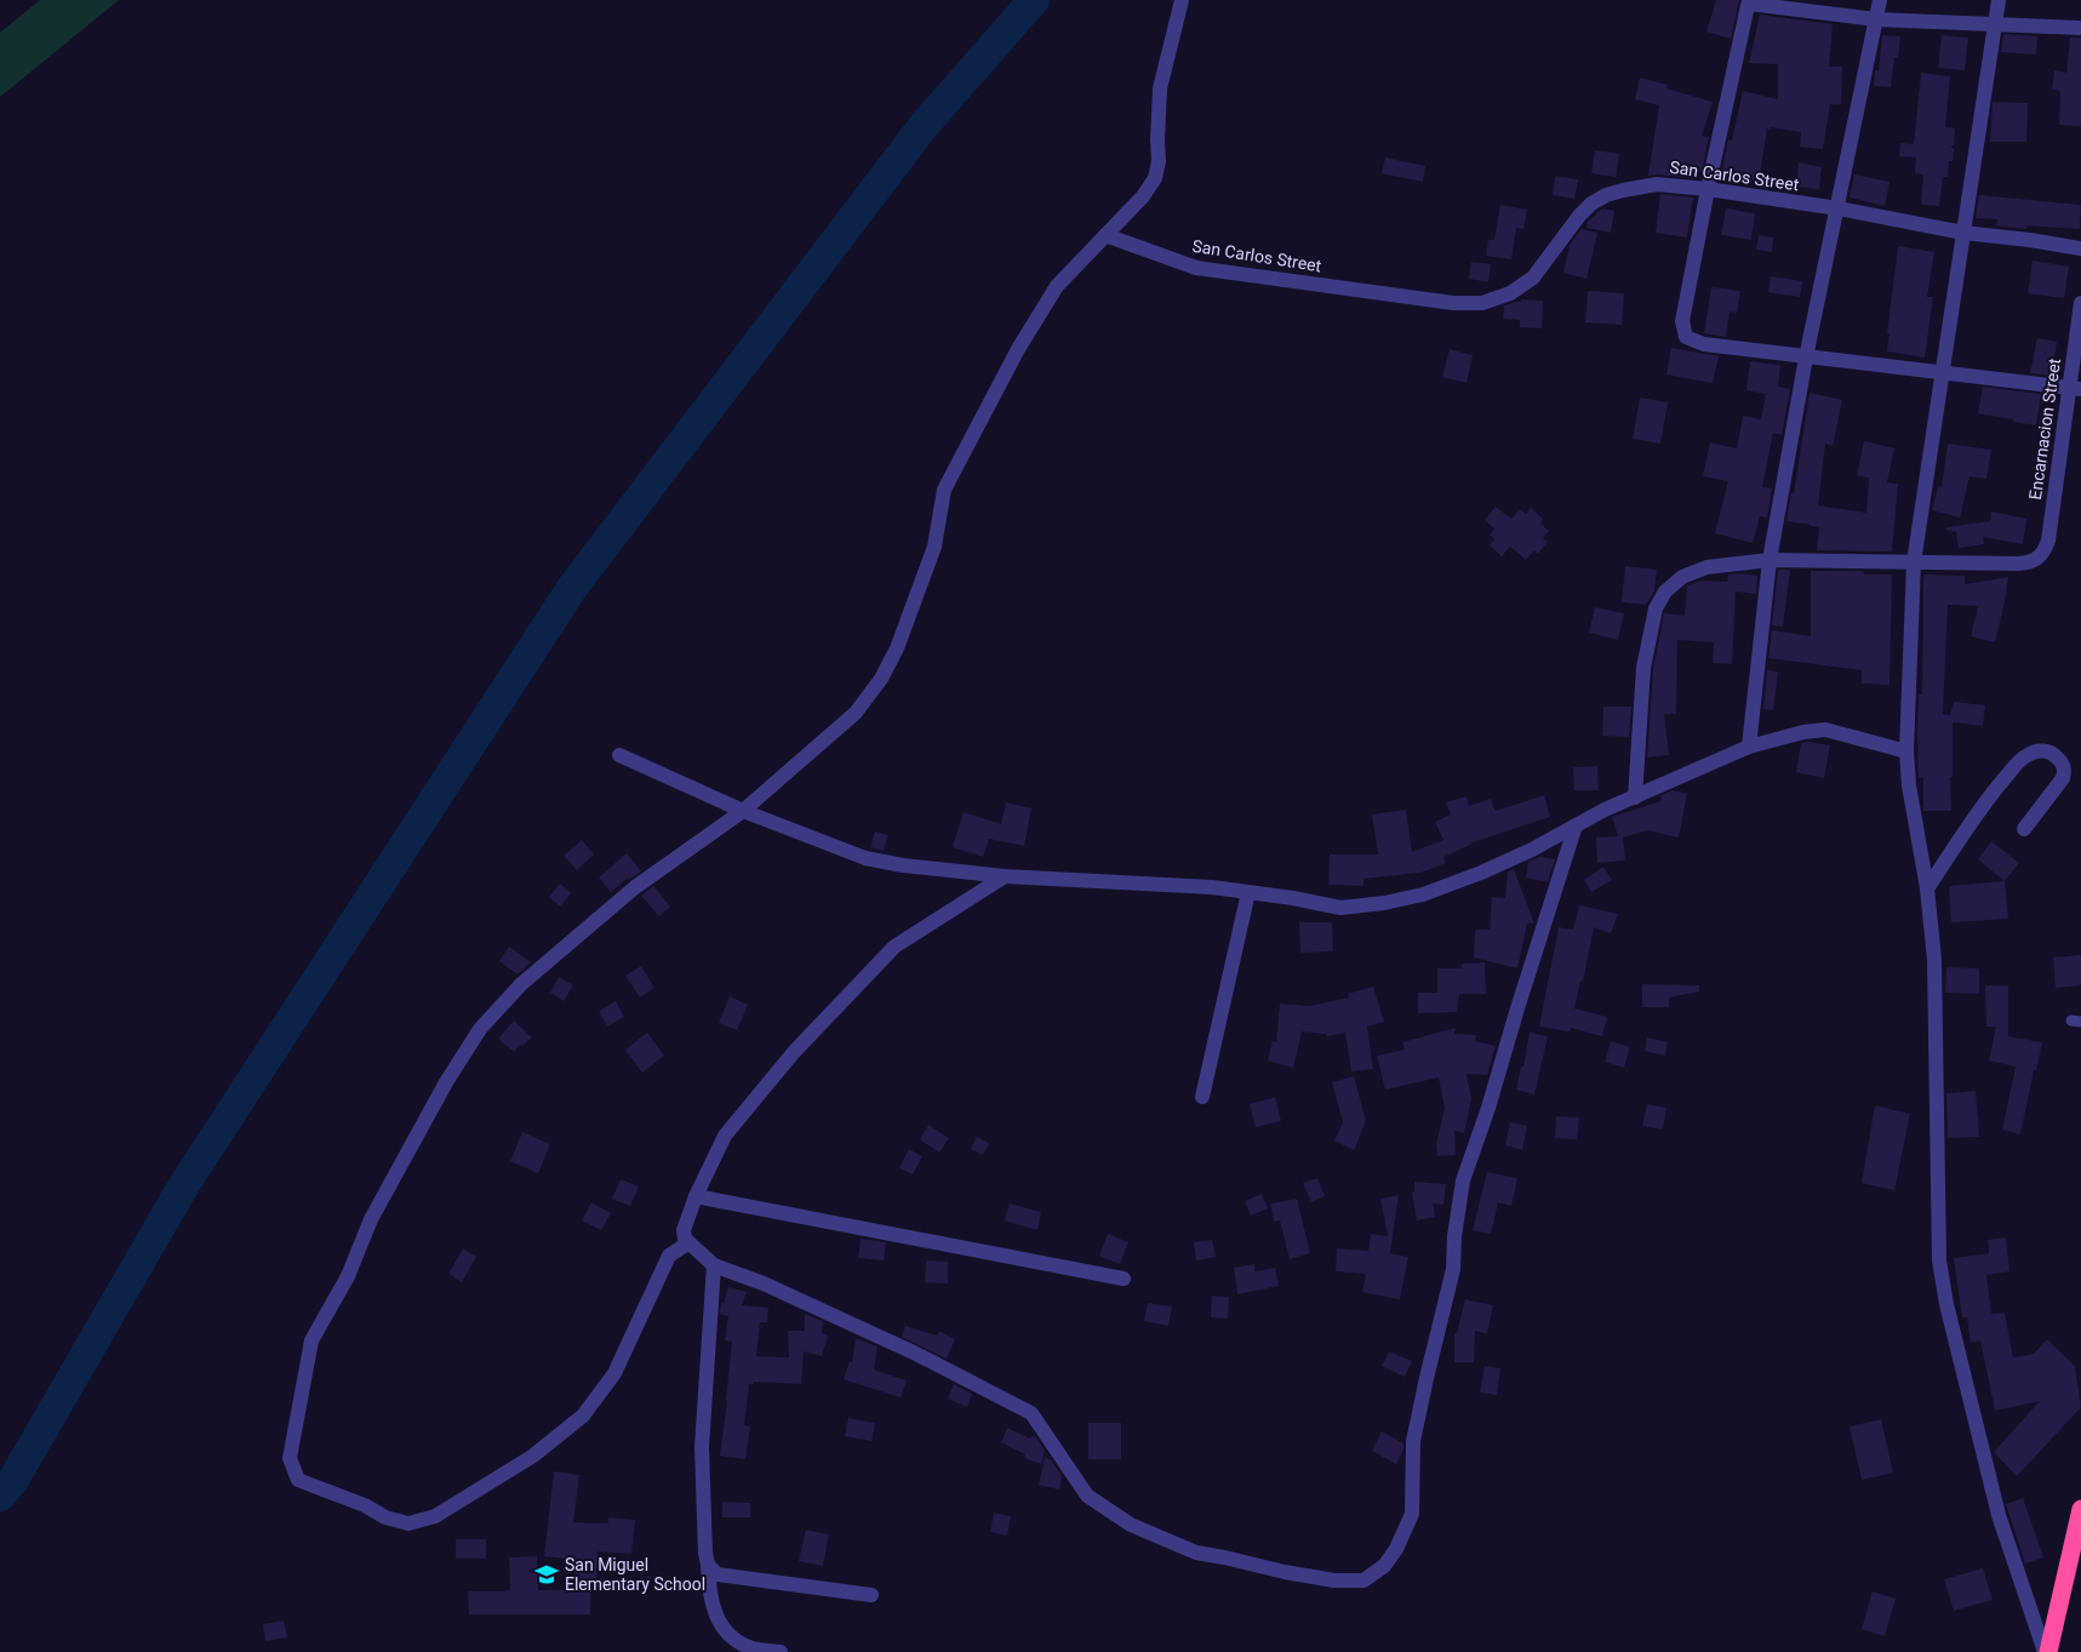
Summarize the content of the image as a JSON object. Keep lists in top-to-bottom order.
{
  "streets": {
    "street": ["San Carlos Street", "Encarnacion Street"]
  },
  "places": {
    "school or university": ["San Miguel Elementary School"]
  }
}
